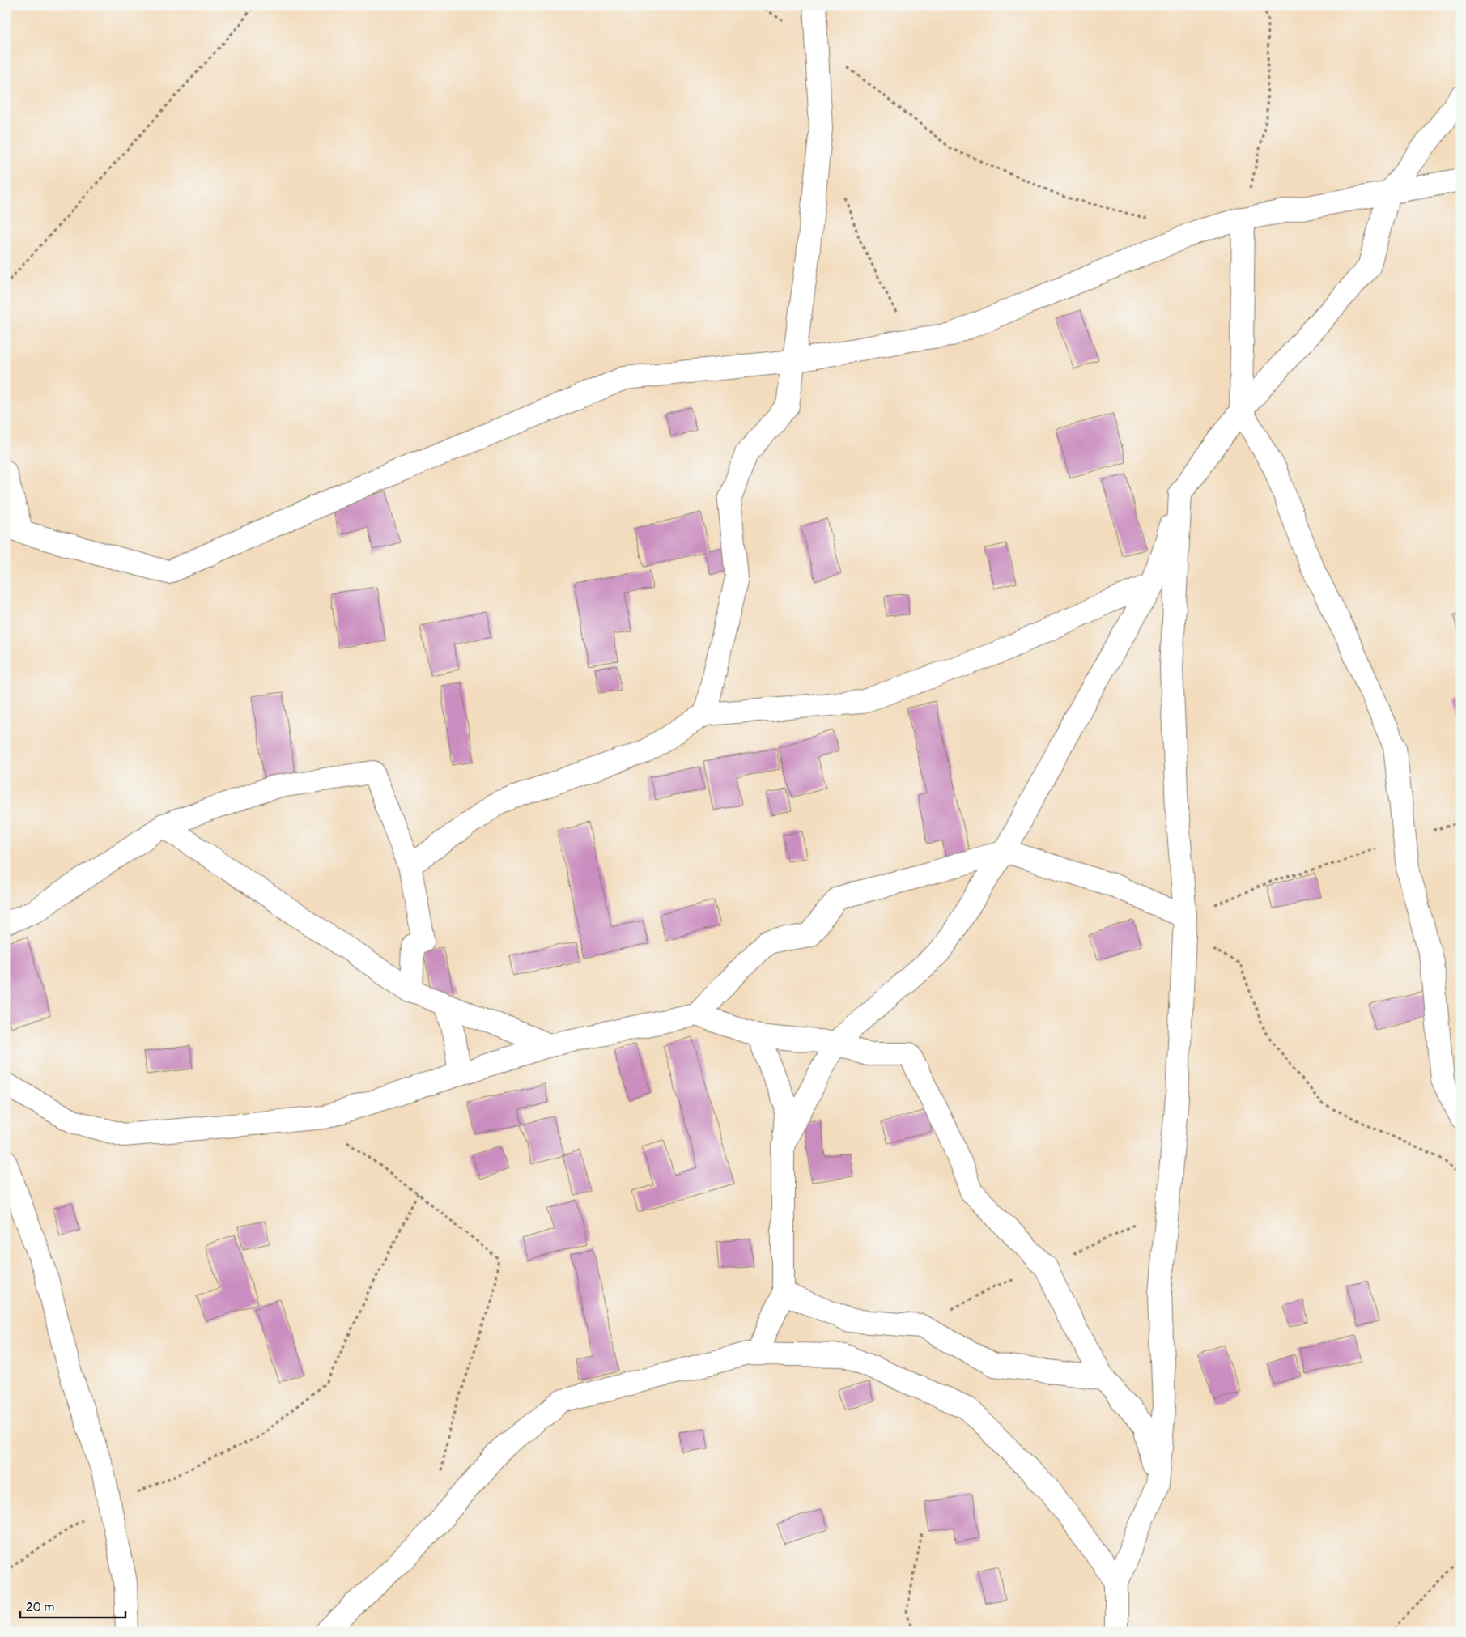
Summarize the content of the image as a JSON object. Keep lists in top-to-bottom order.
{
  "scale_bar": "20 m"
}
